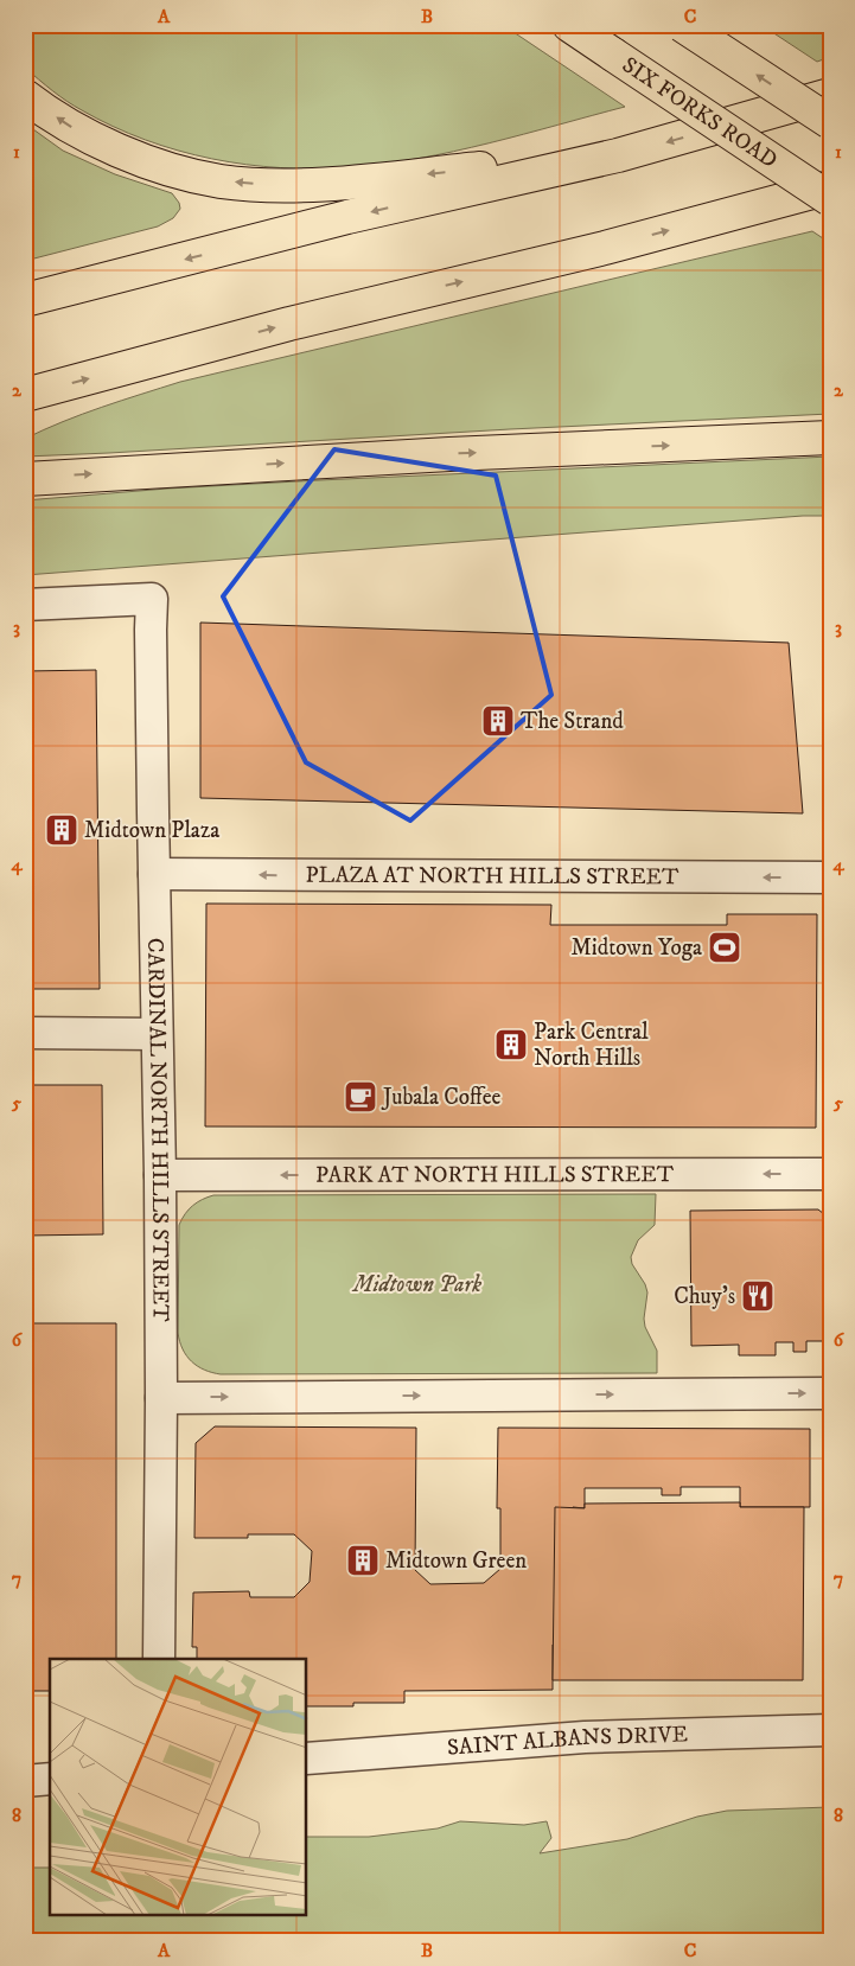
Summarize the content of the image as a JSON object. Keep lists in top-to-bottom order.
{
  "streets": {
    "main road": ["SIX FORKS ROAD"],
    "street": [
      "PLAZA AT NORTH HILLS STREET",
      "CARDINAL NORTH HILLS STREET",
      "PARK AT NORTH HILLS STREET",
      "SAINT ALBANS DRIVE"
    ]
  },
  "crossings": [
    ["PLAZA AT NORTH HILLS STREET", "CARDINAL NORTH HILLS STREET"],
    ["CARDINAL NORTH HILLS STREET", "PARK AT NORTH HILLS STREET"]
  ],
  "one_way": ["PLAZA AT NORTH HILLS STREET"],
  "parks": ["Midtown Park"],
  "places": {
    "building": [
      "The Strand",
      "Midtown Plaza",
      "Park Central North Hills",
      "Midtown Green"
    ],
    "sports": ["Midtown Yoga"],
    "cafe": ["Jubala Coffee"],
    "restaurant": ["Chuy's"]
  },
  "grid": {
    "columns": ["A", "B", "C"],
    "rows": [
      "1",
      "2",
      "3",
      "4",
      "5",
      "6",
      "7",
      "8"
    ]
  }
}
